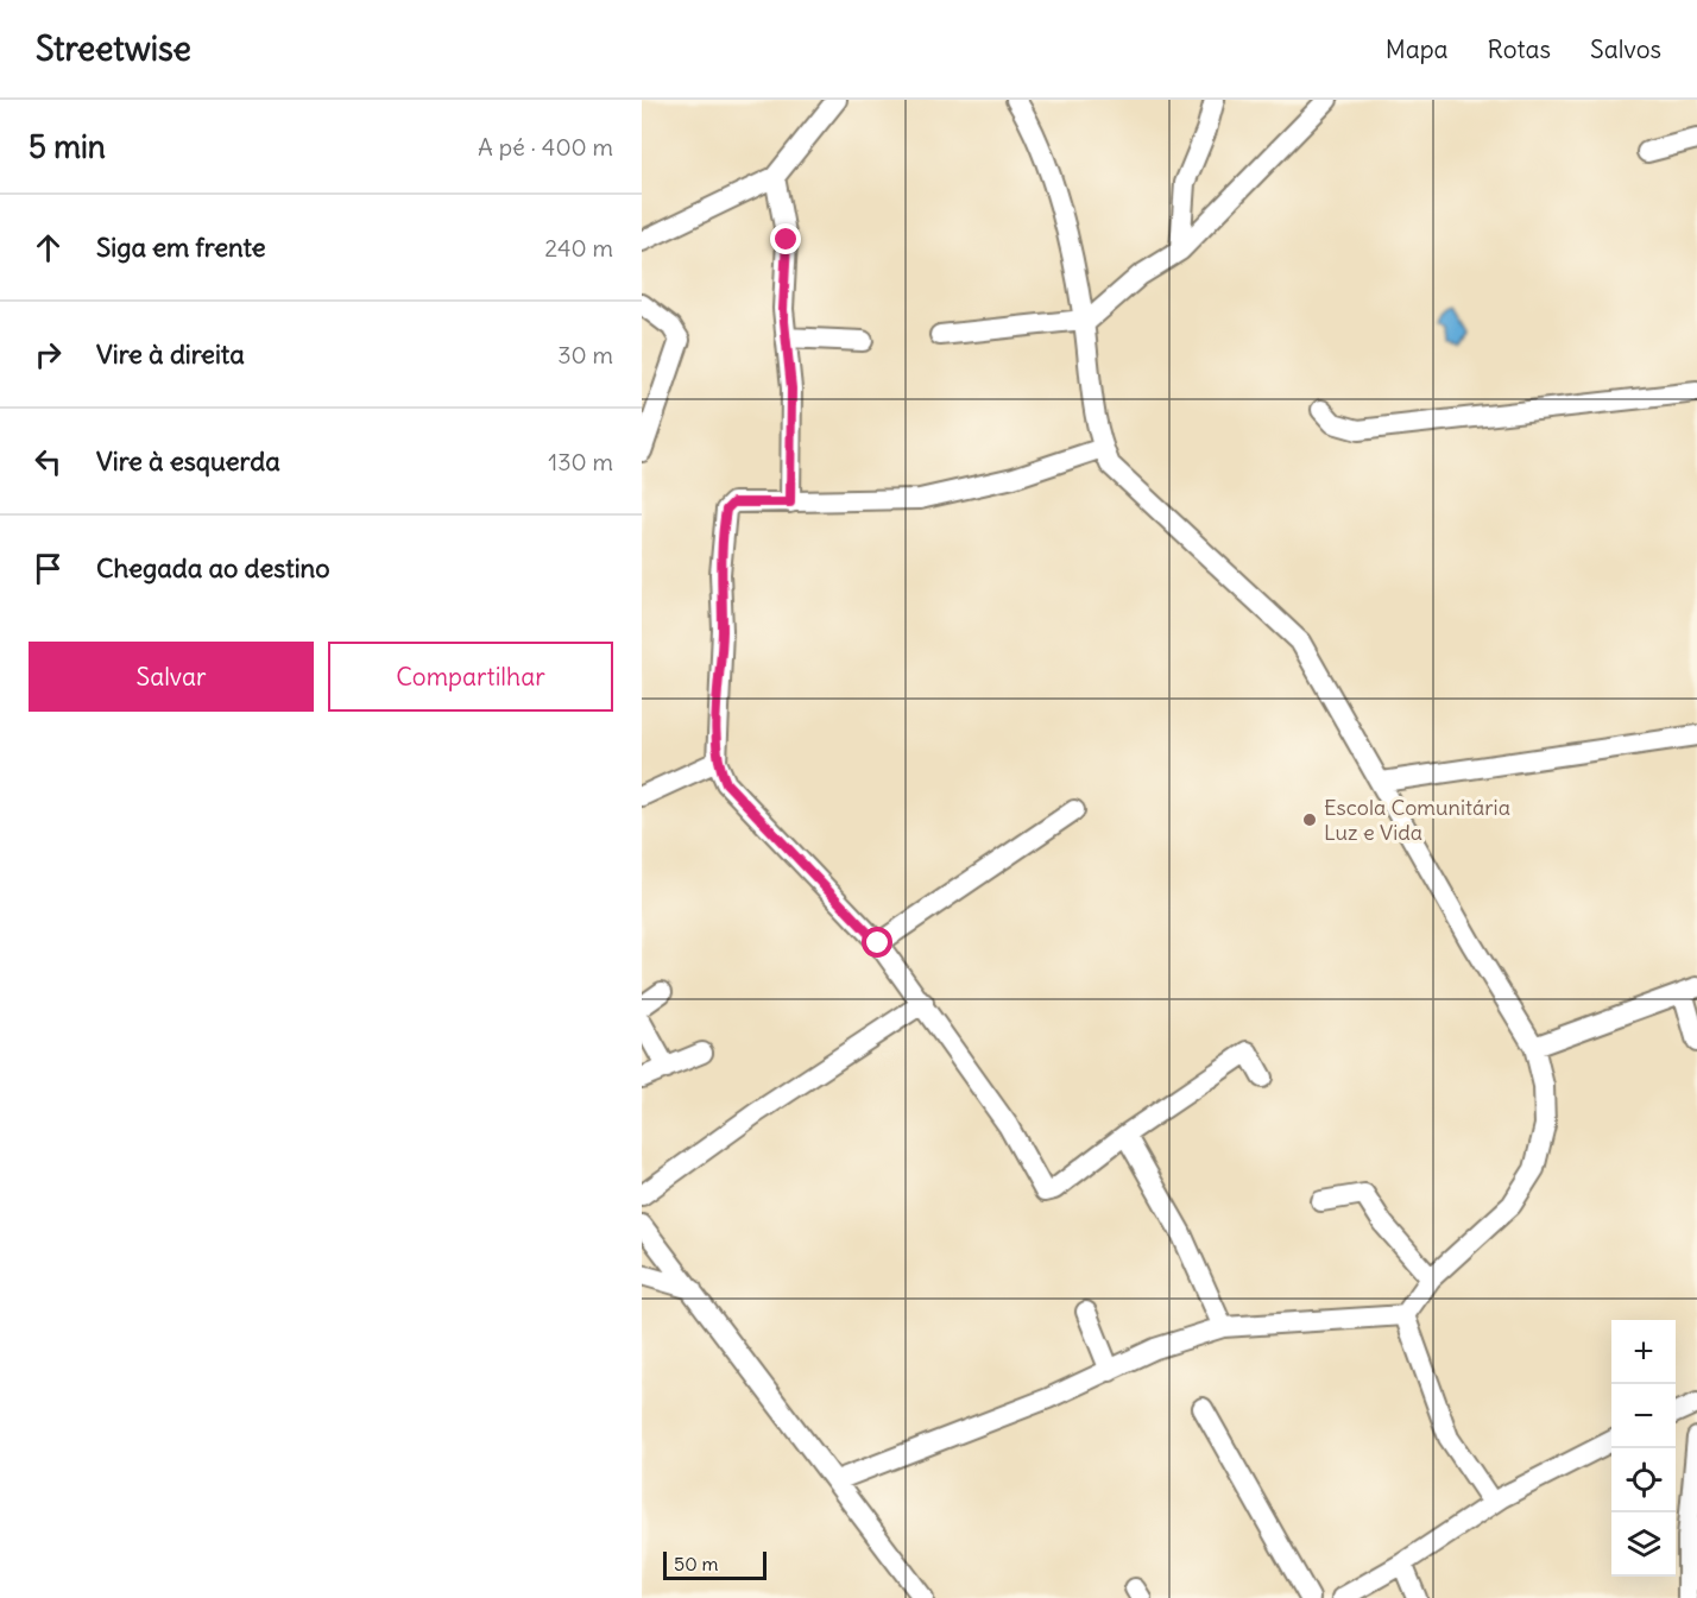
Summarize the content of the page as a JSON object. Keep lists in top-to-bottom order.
{
  "places": ["Escola Comunitária Luz e Vida"],
  "scale_bar": "50 m",
  "page": {
    "header": "Streetwise",
    "nav": ["Mapa", "Rotas", "Salvos"],
    "heading": ["5 min", "A pé · 400 m"],
    "list": [
      ["Siga em frente", "240 m"],
      ["Vire à direita", "30 m"],
      ["Vire à esquerda", "130 m"],
      "Chegada ao destino"
    ],
    "buttons": ["Salvar", "Compartilhar"],
    "map_buttons": ["+", "−"],
    "scale": "50 m"
  }
}
